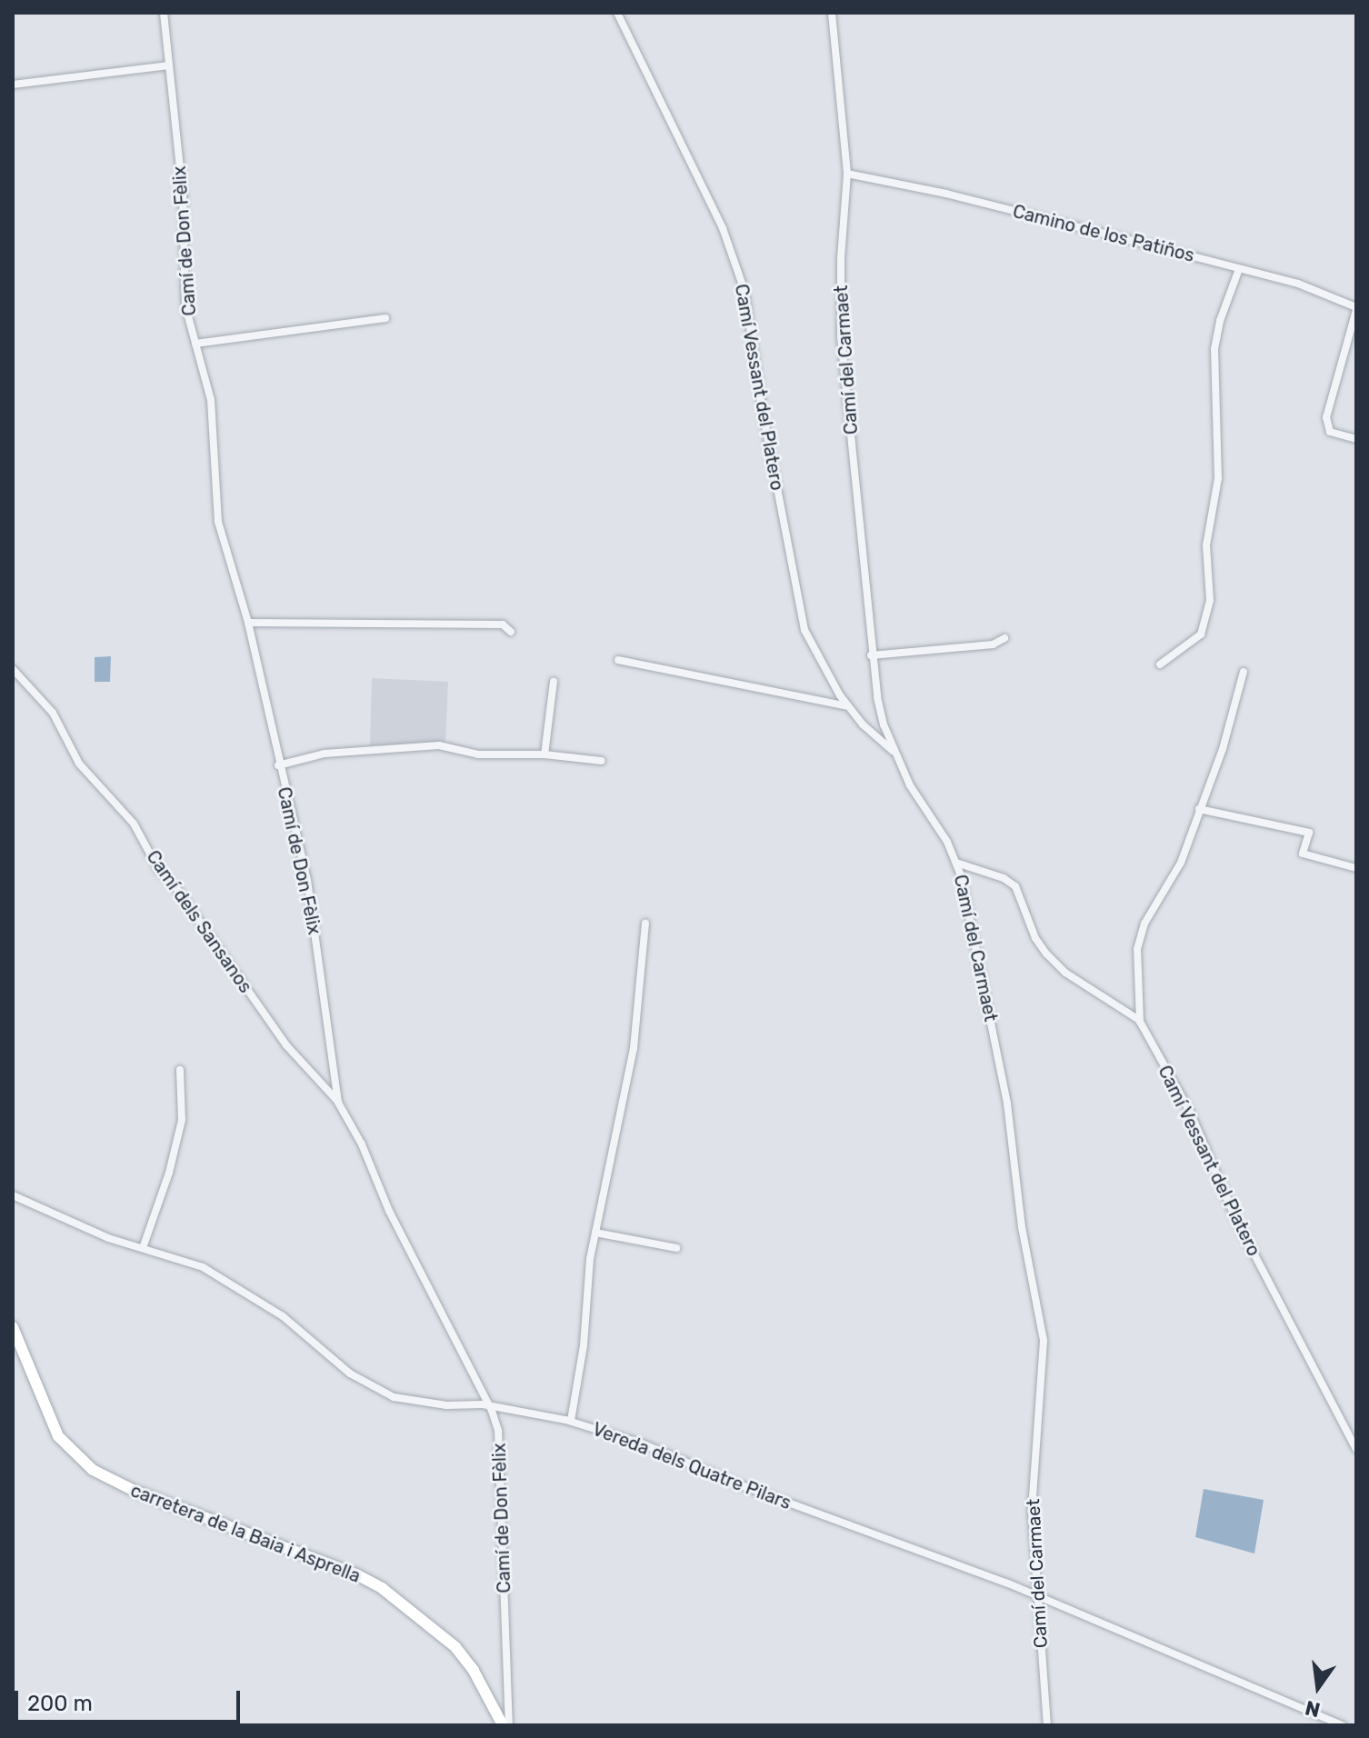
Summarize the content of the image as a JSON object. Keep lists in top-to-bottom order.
{
  "streets": {
    "main road": ["carretera de la Baia i Asprella"],
    "street": [
      "Camino de los Patiños",
      "Camí de Don Fèlix",
      "Camí del Carmaet",
      "Camí Vessant del Platero",
      "Camí dels Sansanos",
      "Vereda dels Quatre Pilars"
    ]
  },
  "crossings": [
    ["Camino de los Patiños", "Camí del Carmaet"],
    ["Camí de Don Fèlix", "Camí dels Sansanos"],
    ["Camí de Don Fèlix", "Vereda dels Quatre Pilars"],
    ["Camí del Carmaet", "Camí Vessant del Platero"],
    ["Camí del Carmaet", "Vereda dels Quatre Pilars"]
  ],
  "scale_bar": "200 m",
  "north": "bottom"
}
